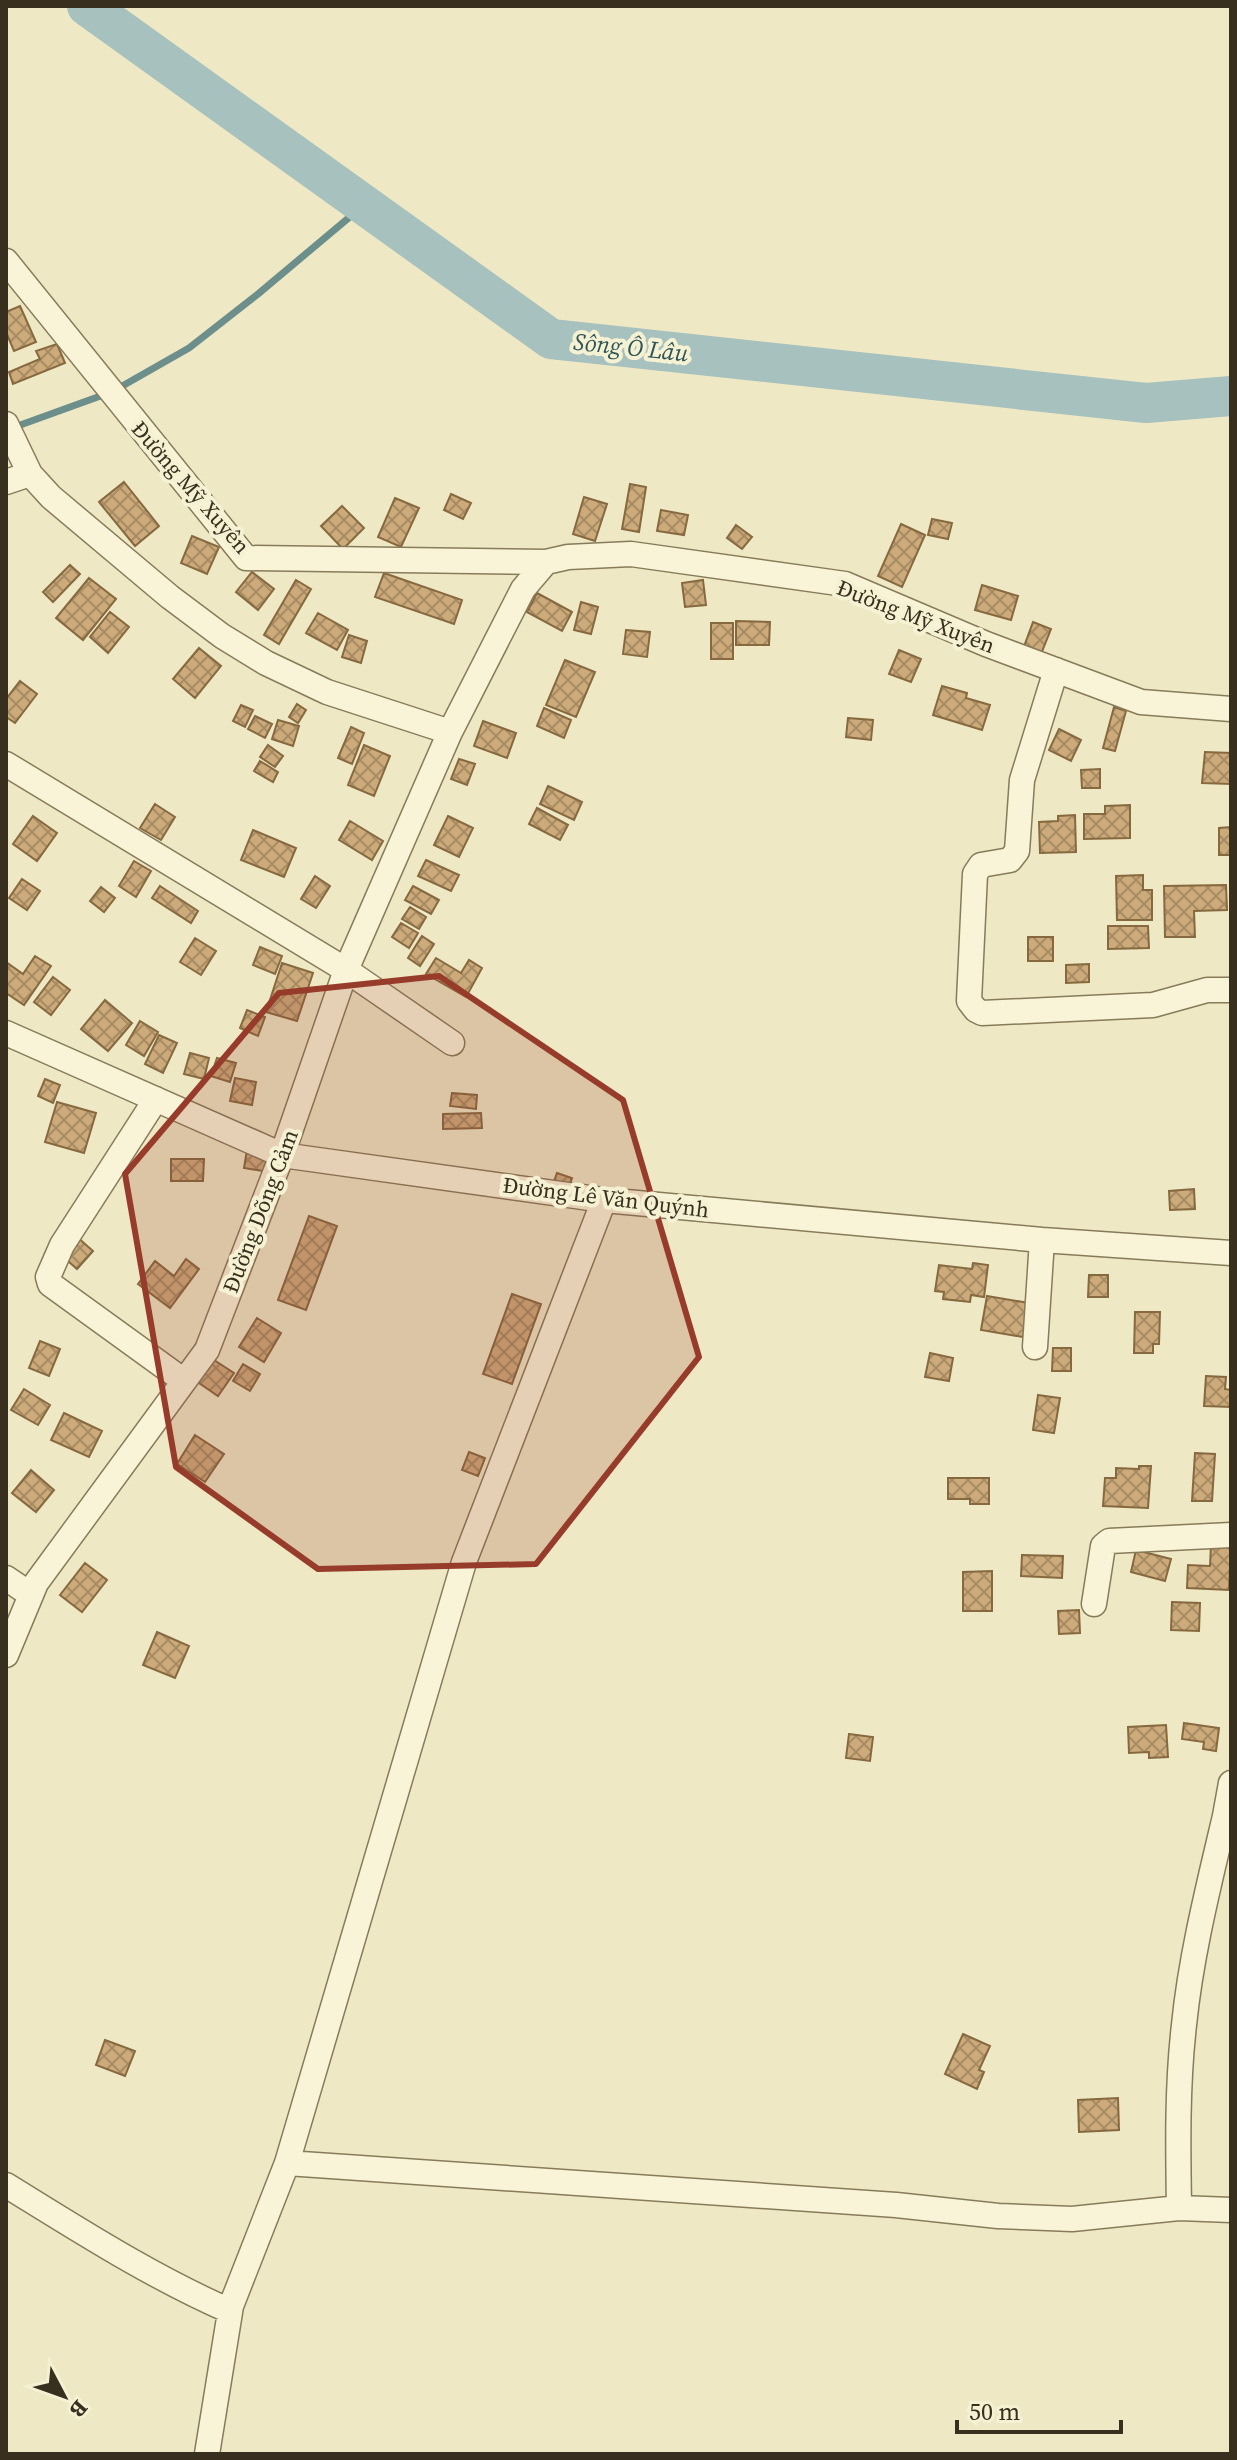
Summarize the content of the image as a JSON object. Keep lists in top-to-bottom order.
{
  "streets": {
    "street": ["Đường Mỹ Xuyên", "Đường Lê Văn Quýnh", "Đường Dõng Cảm"]
  },
  "crossings": [
    ["Đường Lê Văn Quýnh", "Đường Dõng Cảm"]
  ],
  "water": ["Sông Ô Lâu"],
  "scale_bar": "50 m",
  "north": "bottom right"
}
